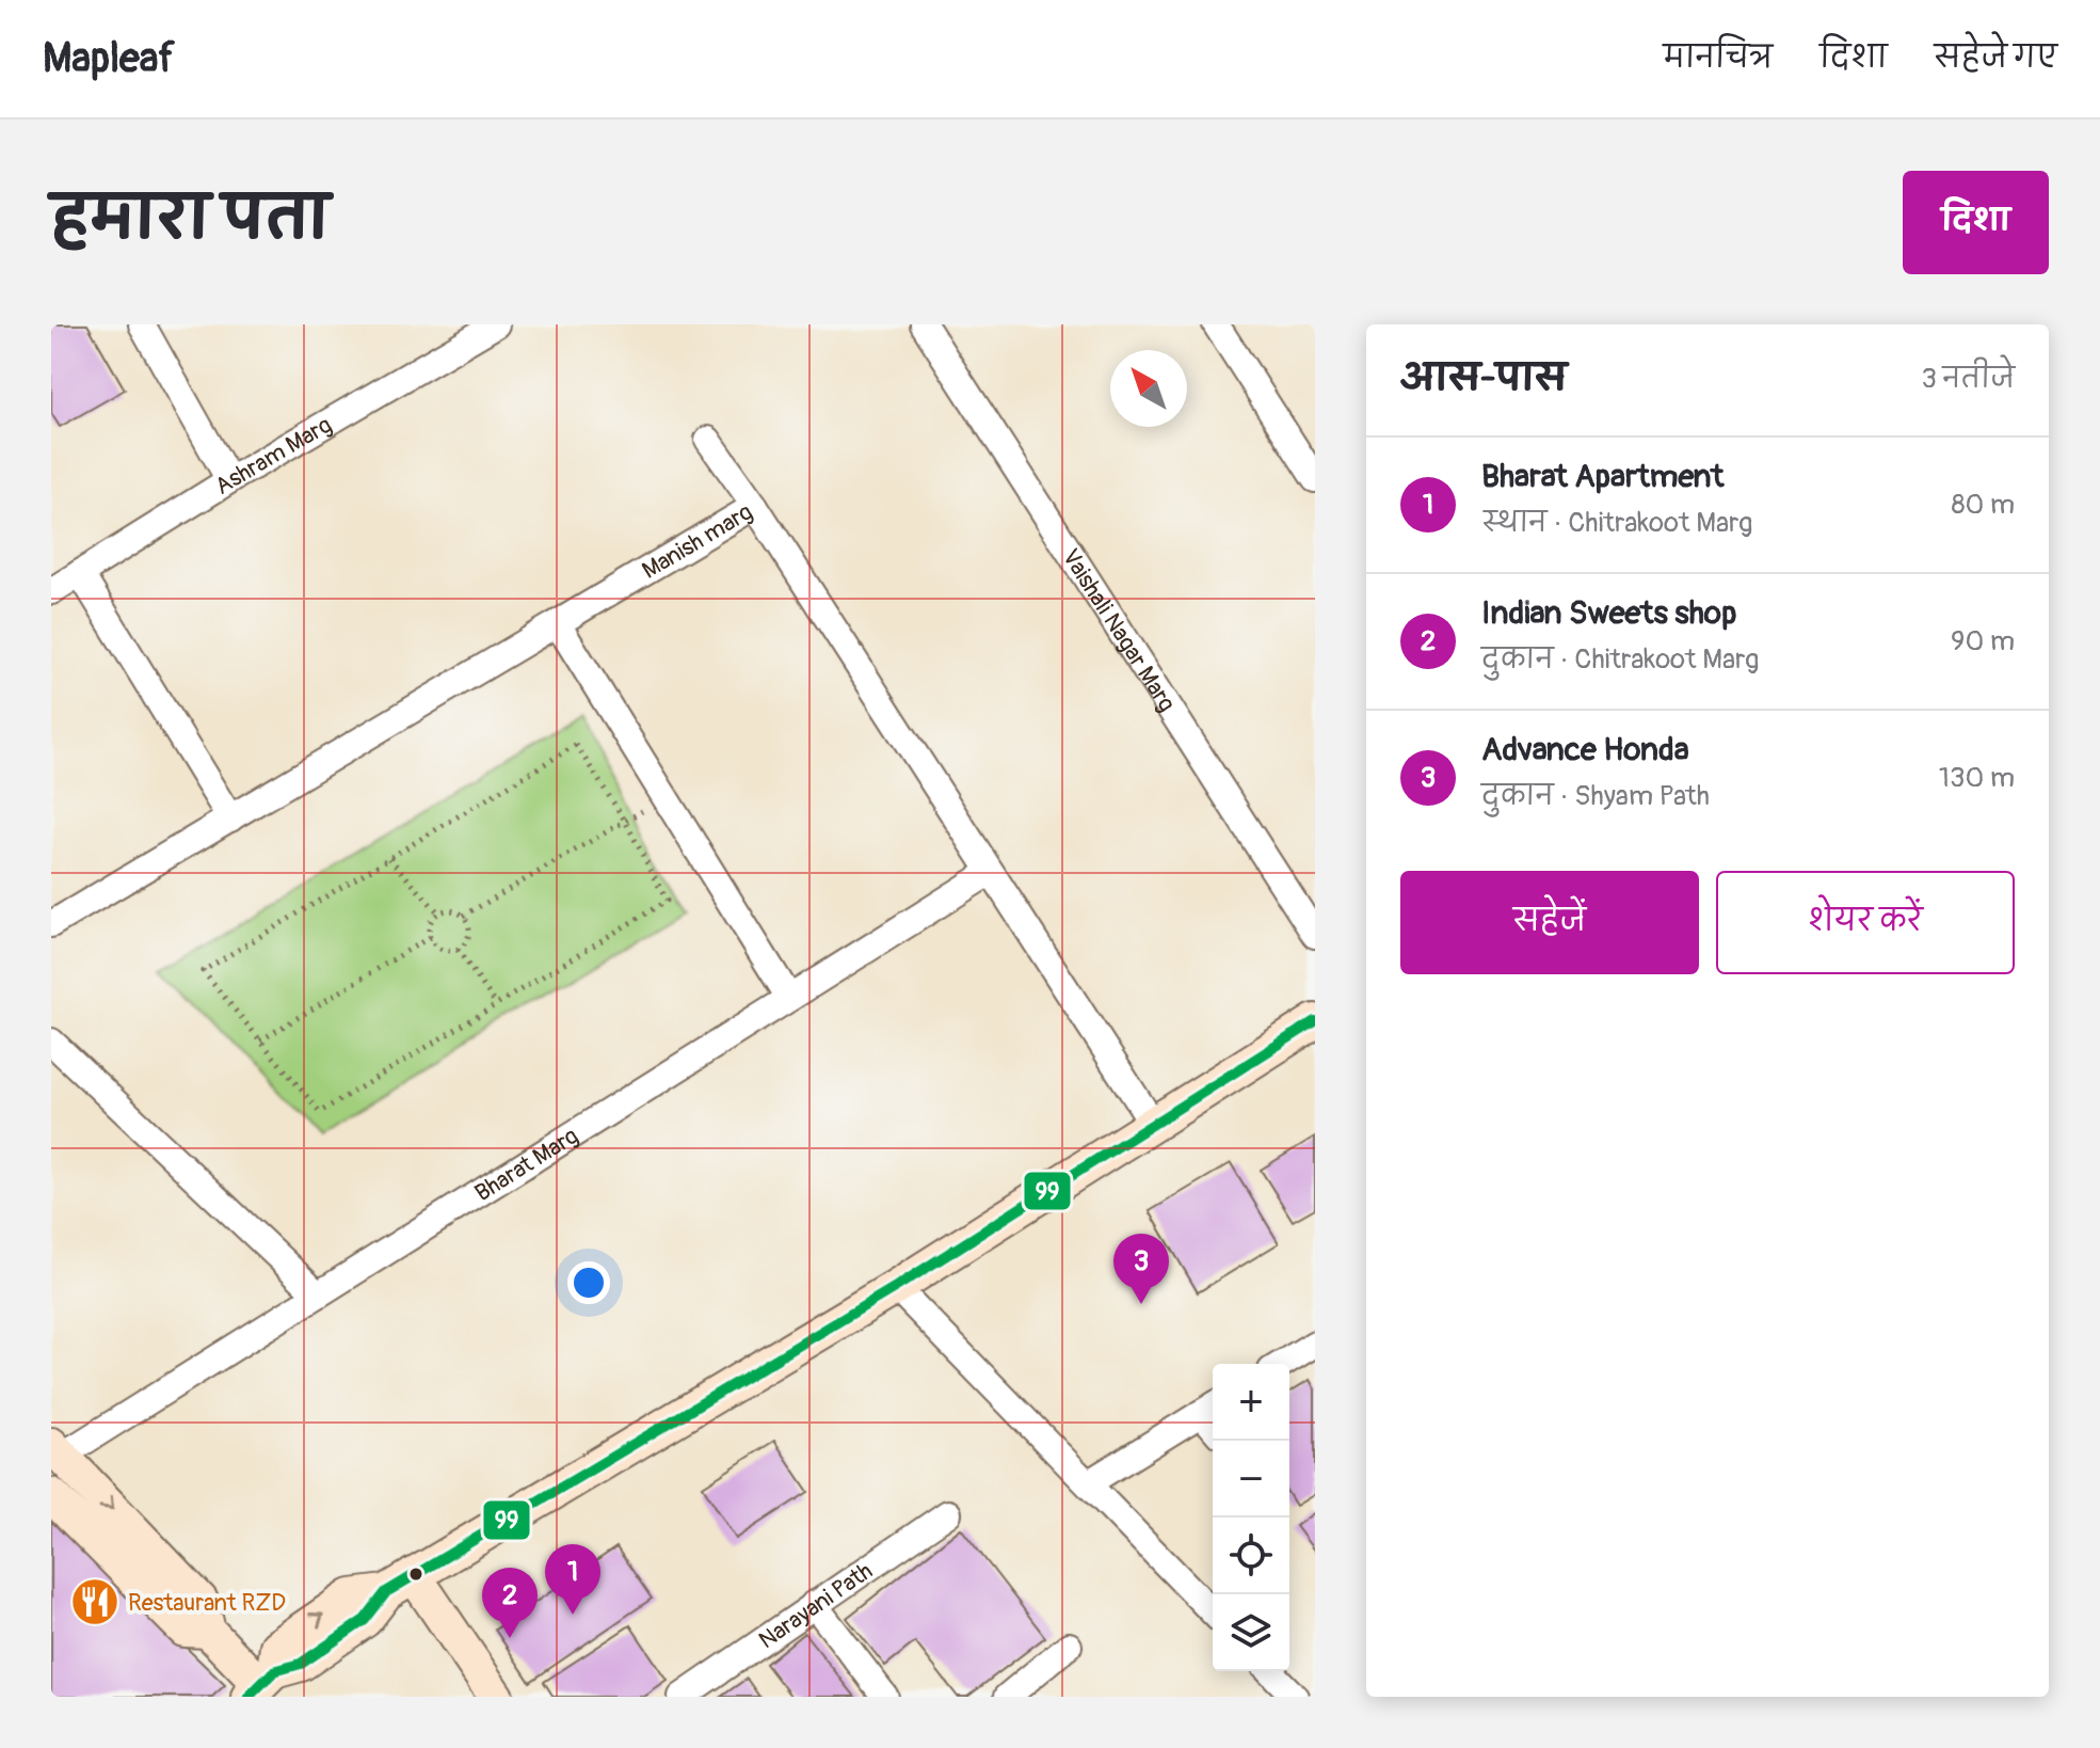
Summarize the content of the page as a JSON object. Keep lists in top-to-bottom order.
{
  "streets": {
    "street": [
      "Ashram Marg",
      "Manish marg",
      "Vaishali Nagar Marg",
      "Bharat Marg",
      "Narayani Path"
    ]
  },
  "crossings": [
    ["Manish marg", "Bharat Marg"]
  ],
  "places": {
    "restaurant": ["Restaurant RZD"]
  },
  "lines": ["transit line 99"],
  "north": "top left",
  "page": {
    "header": "Mapleaf",
    "nav": ["मानचित्र", "दिशा", "सहेजे गए"],
    "title": "हमारा पता",
    "buttons": [
      "दिशा",
      ["सहेजें", "शेयर करें"]
    ],
    "heading": ["आस-पास", "3 नतीजे"],
    "list": [
      {
        "mark": "1",
        "name": "Bharat Apartment",
        "note": "स्थान · Chitrakoot Marg",
        "value": "80 m"
      },
      {
        "mark": "2",
        "name": "Indian Sweets shop",
        "note": "दुकान · Chitrakoot Marg",
        "value": "90 m"
      },
      {
        "mark": "3",
        "name": "Advance Honda",
        "note": "दुकान · Shyam Path",
        "value": "130 m"
      }
    ],
    "pins": ["3", "1", "2"],
    "map_buttons": ["+", "−"]
  }
}
